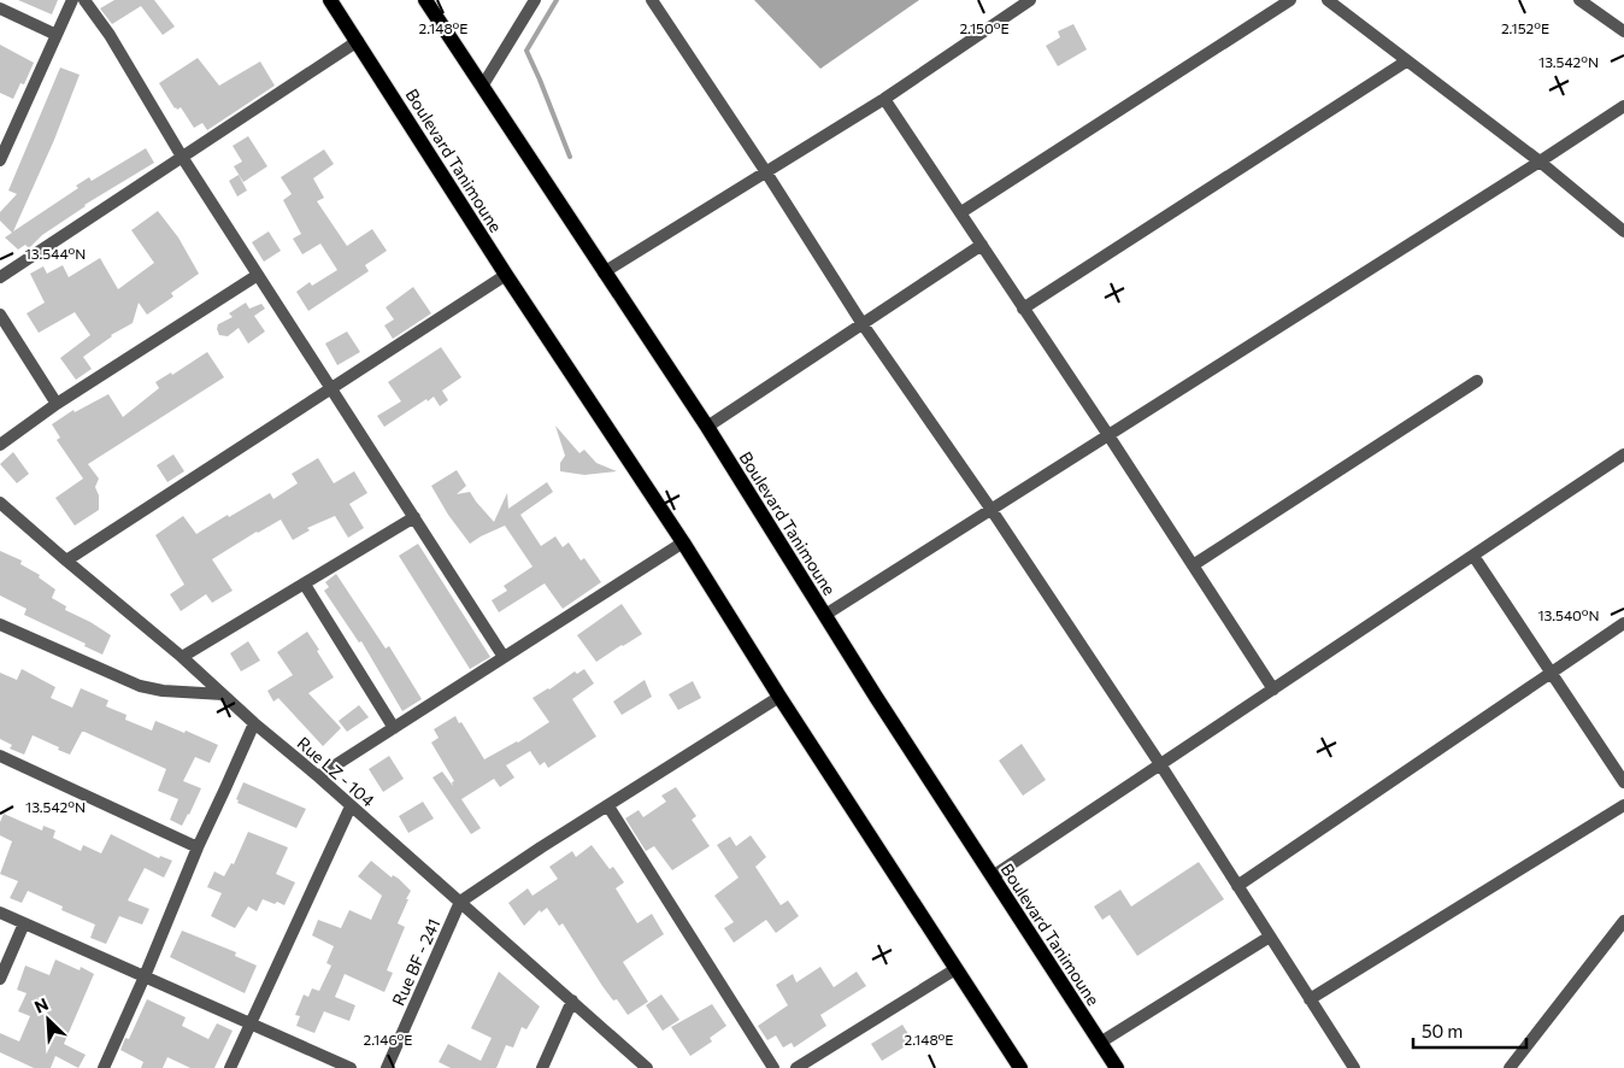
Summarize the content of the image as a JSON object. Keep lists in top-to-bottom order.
{
  "streets": {
    "main road": ["Boulevard Tanimoune"],
    "street": ["Rue LZ - 104", "Rue BF - 241"]
  },
  "crossings": [
    ["Rue LZ - 104", "Rue BF - 241"]
  ],
  "scale_bar": "50 m",
  "north": "top left",
  "coordinates": [
    "2.148°E",
    "2.150°E",
    "2.152°E",
    "13.542°N",
    "13.544°N",
    "13.540°N",
    "2.146°E"
  ]
}
